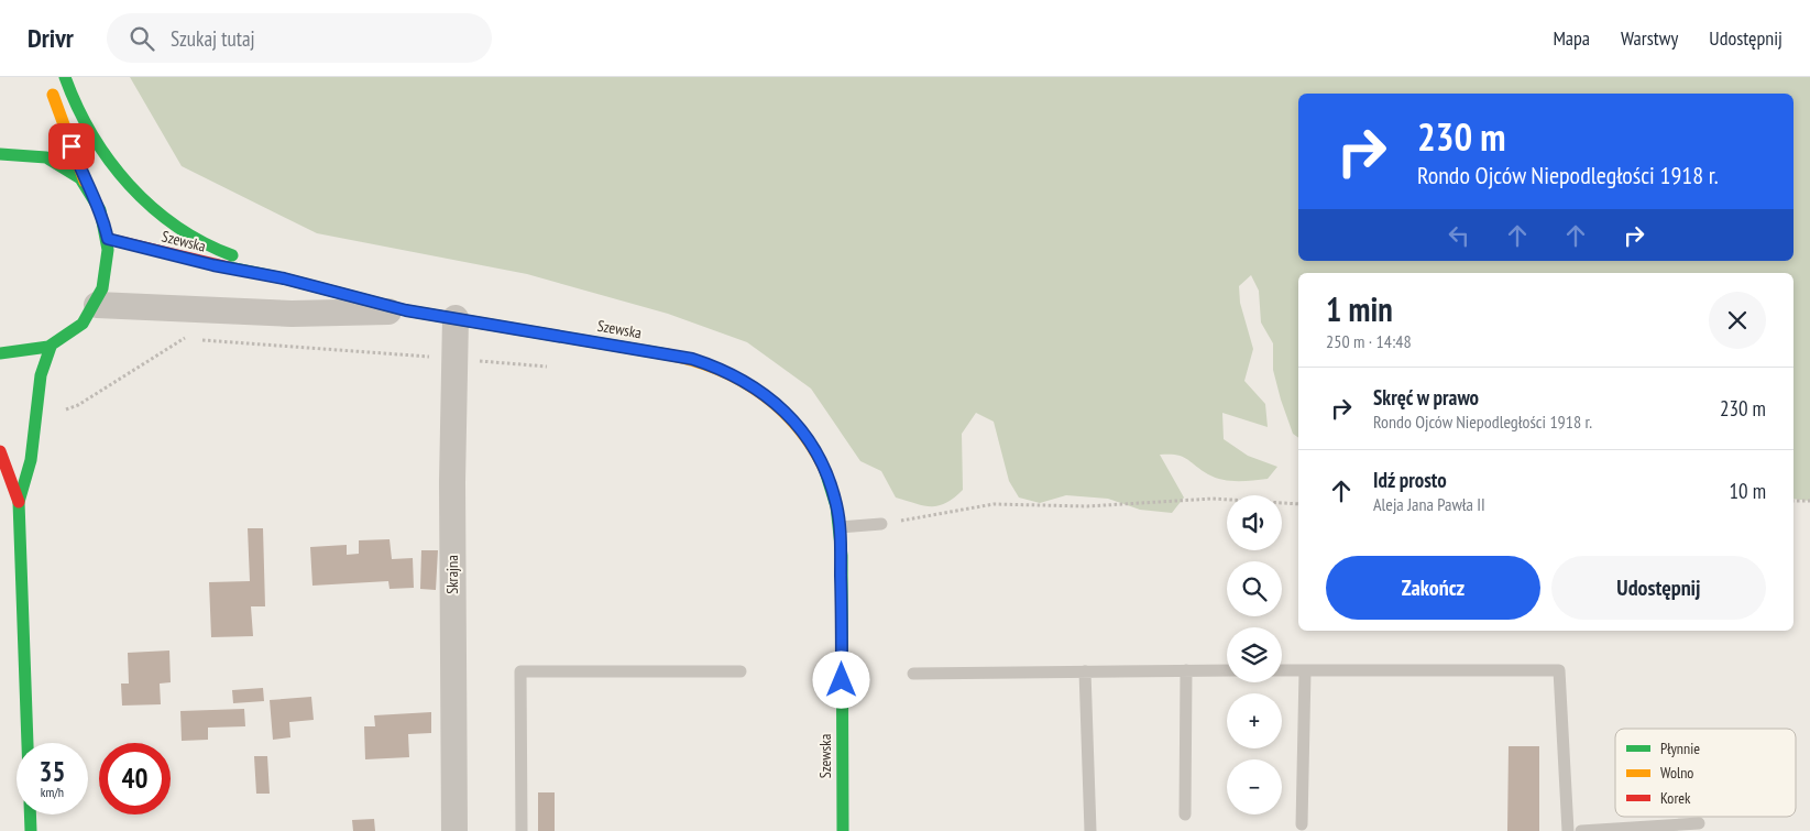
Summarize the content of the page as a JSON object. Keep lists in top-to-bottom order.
{
  "streets": {
    "main road": ["Szewska"],
    "street": ["Skrajna"]
  },
  "crossings": [
    ["Szewska", "Skrajna"]
  ],
  "legend": ["Płynnie", "Wolno", "Korek"],
  "page": {
    "header": "Drivr",
    "search": "Szukaj tutaj",
    "nav": ["Mapa", "Warstwy", "Udostępnij"],
    "turn": ["230 m", "Rondo Ojców Niepodległości 1918 r."],
    "heading": ["1 min", "250 m · 14:48"],
    "list": [
      {
        "name": "Skręć w prawo",
        "note": "Rondo Ojców Niepodległości 1918 r.",
        "value": "230 m"
      },
      {
        "name": "Idź prosto",
        "note": "Aleja Jana Pawła II",
        "value": "10 m"
      }
    ],
    "map_buttons": ["+", "−"],
    "buttons": ["Zakończ", "Udostępnij"],
    "speed": "35 km/h",
    "limit": "40"
  }
}
